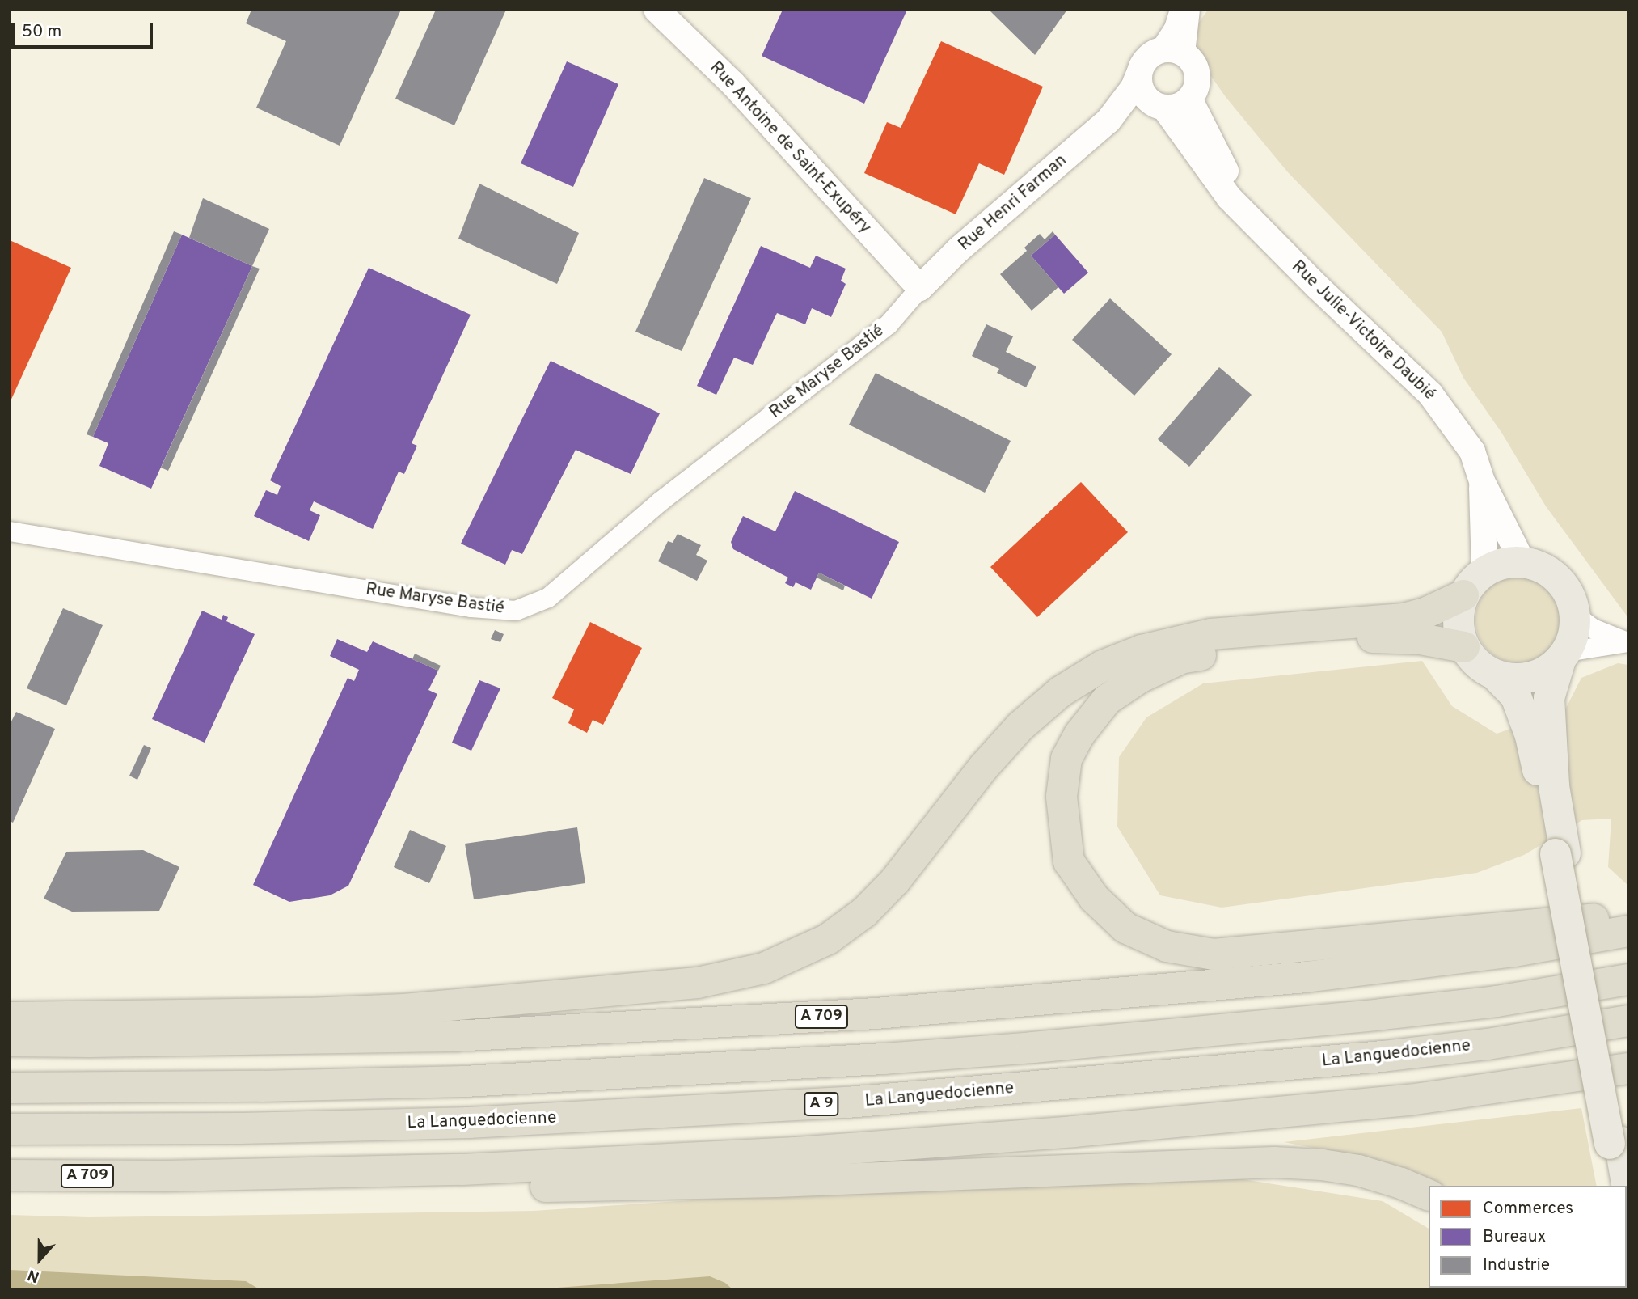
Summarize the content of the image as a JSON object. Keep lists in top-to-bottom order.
{
  "streets": {
    "highway": ["A 709", "La Languedocienne", "A 9"],
    "street": [
      "Rue Antoine de Saint-Exupéry",
      "Rue Henri Farman",
      "Rue Julie-Victoire Daubié",
      "Rue Maryse Bastié"
    ]
  },
  "crossings": [
    ["Rue Antoine de Saint-Exupéry", "Rue Henri Farman"],
    ["Rue Antoine de Saint-Exupéry", "Rue Maryse Bastié"],
    ["Rue Henri Farman", "Rue Julie-Victoire Daubié"],
    ["Rue Henri Farman", "Rue Maryse Bastié"]
  ],
  "legend": ["Commerces", "Bureaux", "Industrie"],
  "scale_bar": "50 m",
  "north": "bottom"
}
